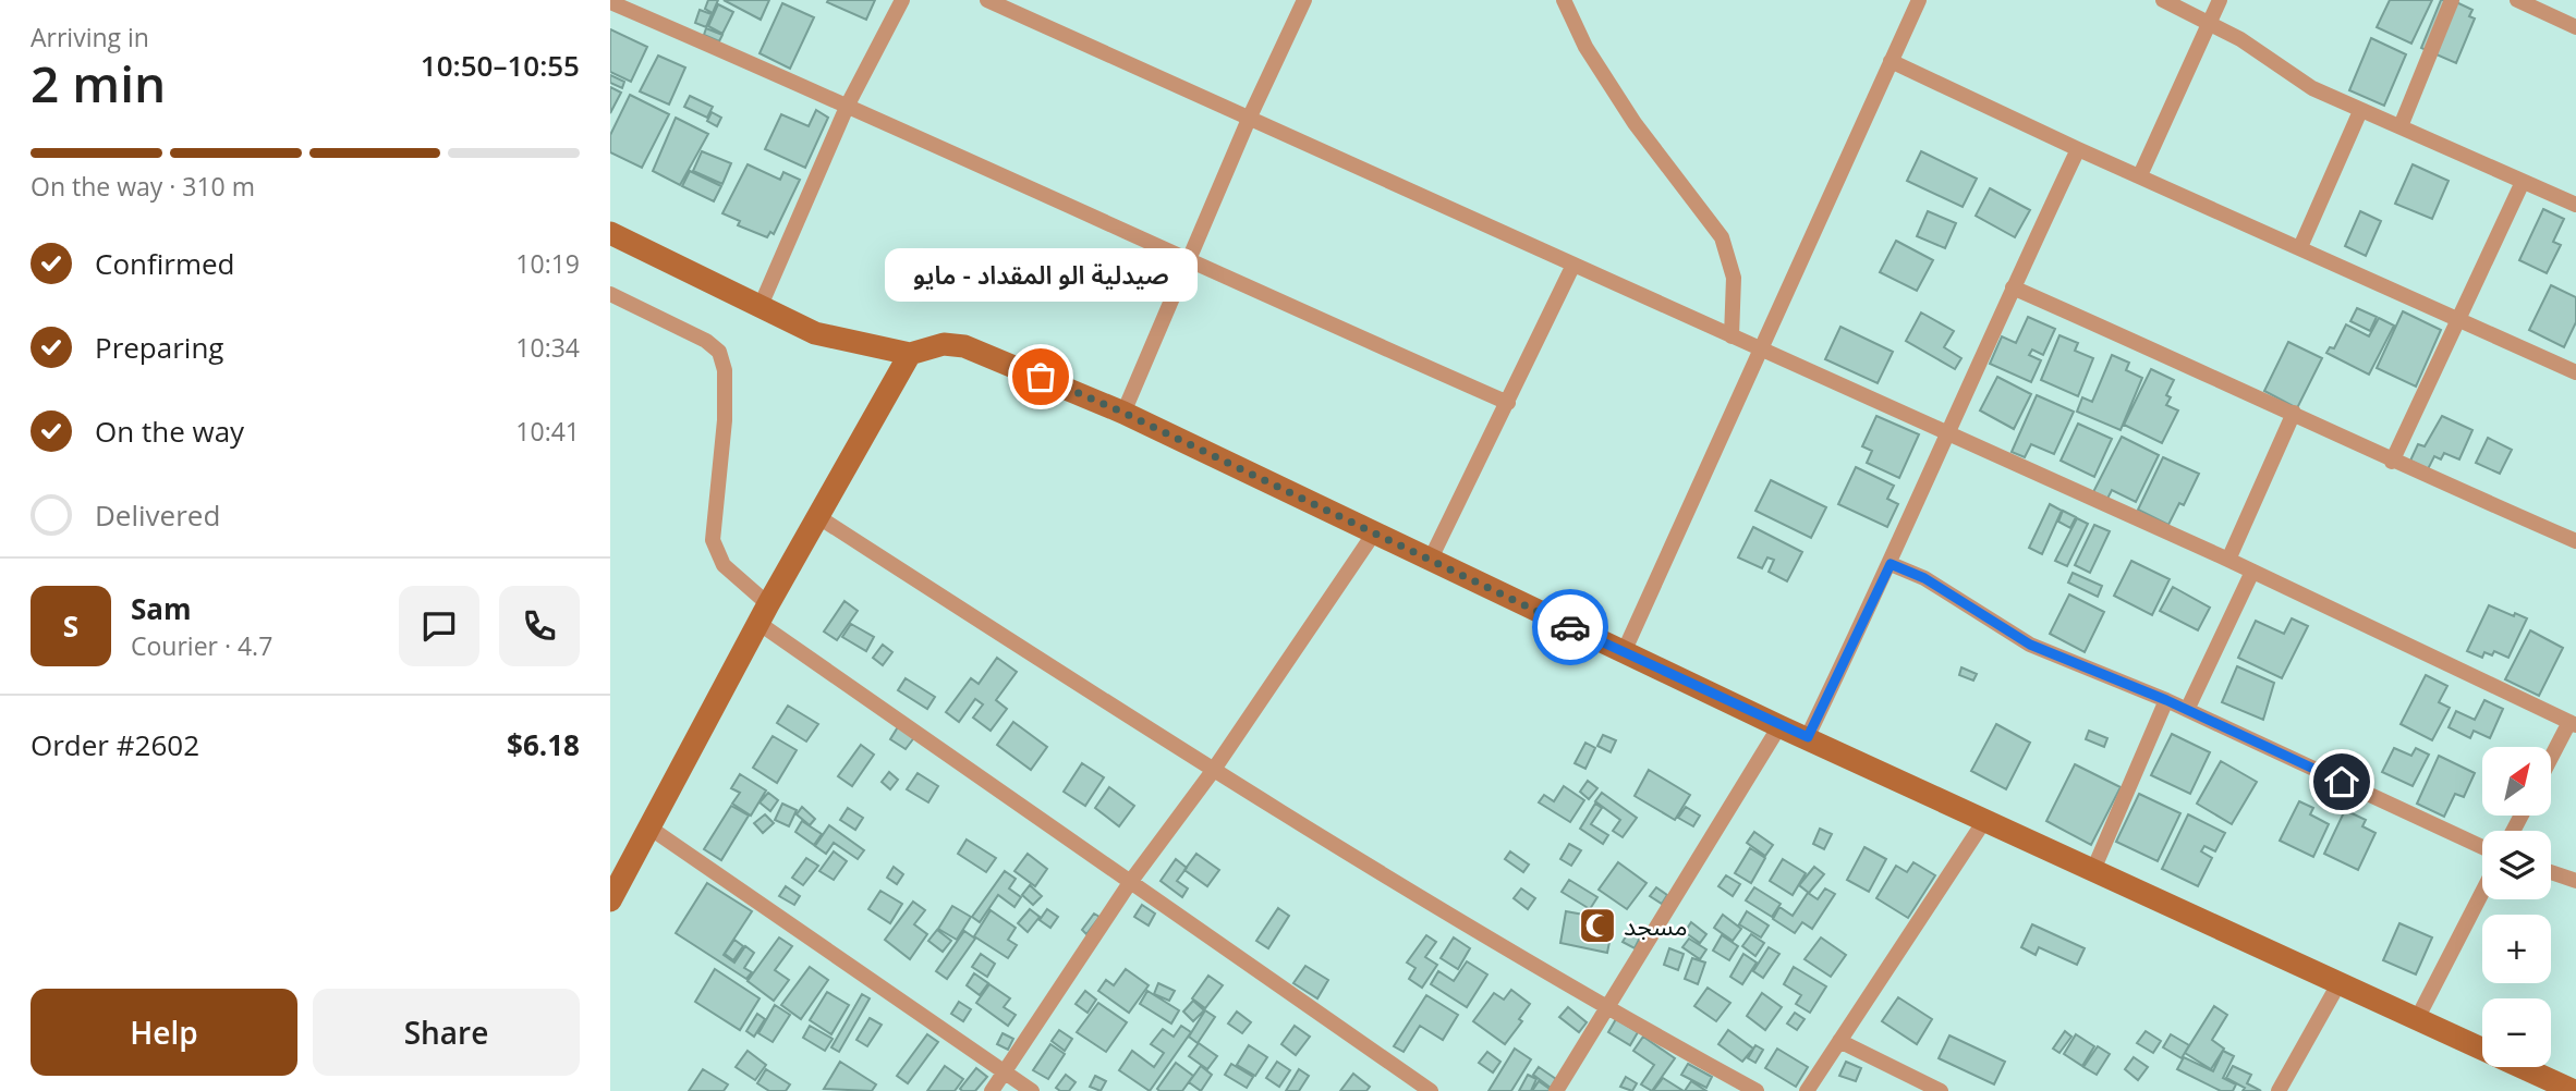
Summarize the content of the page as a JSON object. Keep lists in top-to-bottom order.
{
  "places": {
    "other": ["صيدلية الو المقداد - مايو"],
    "mosque": ["مسجد"]
  },
  "north": "top right",
  "page": {
    "heading": ["2 min", "Arriving in", "10:50–10:55"],
    "panel": [
      "Sam",
      "Courier · 4.7",
      "Order #2602",
      "$6.18"
    ],
    "bar": "On the way · 310 m",
    "list": [
      ["Confirmed", "10:19"],
      ["Preparing", "10:34"],
      ["On the way", "10:41"],
      "Delivered"
    ],
    "bubble": "صيدلية الو المقداد - مايو",
    "round": "S",
    "map_buttons": ["+", "−"],
    "buttons": ["Help", "Share"]
  }
}
